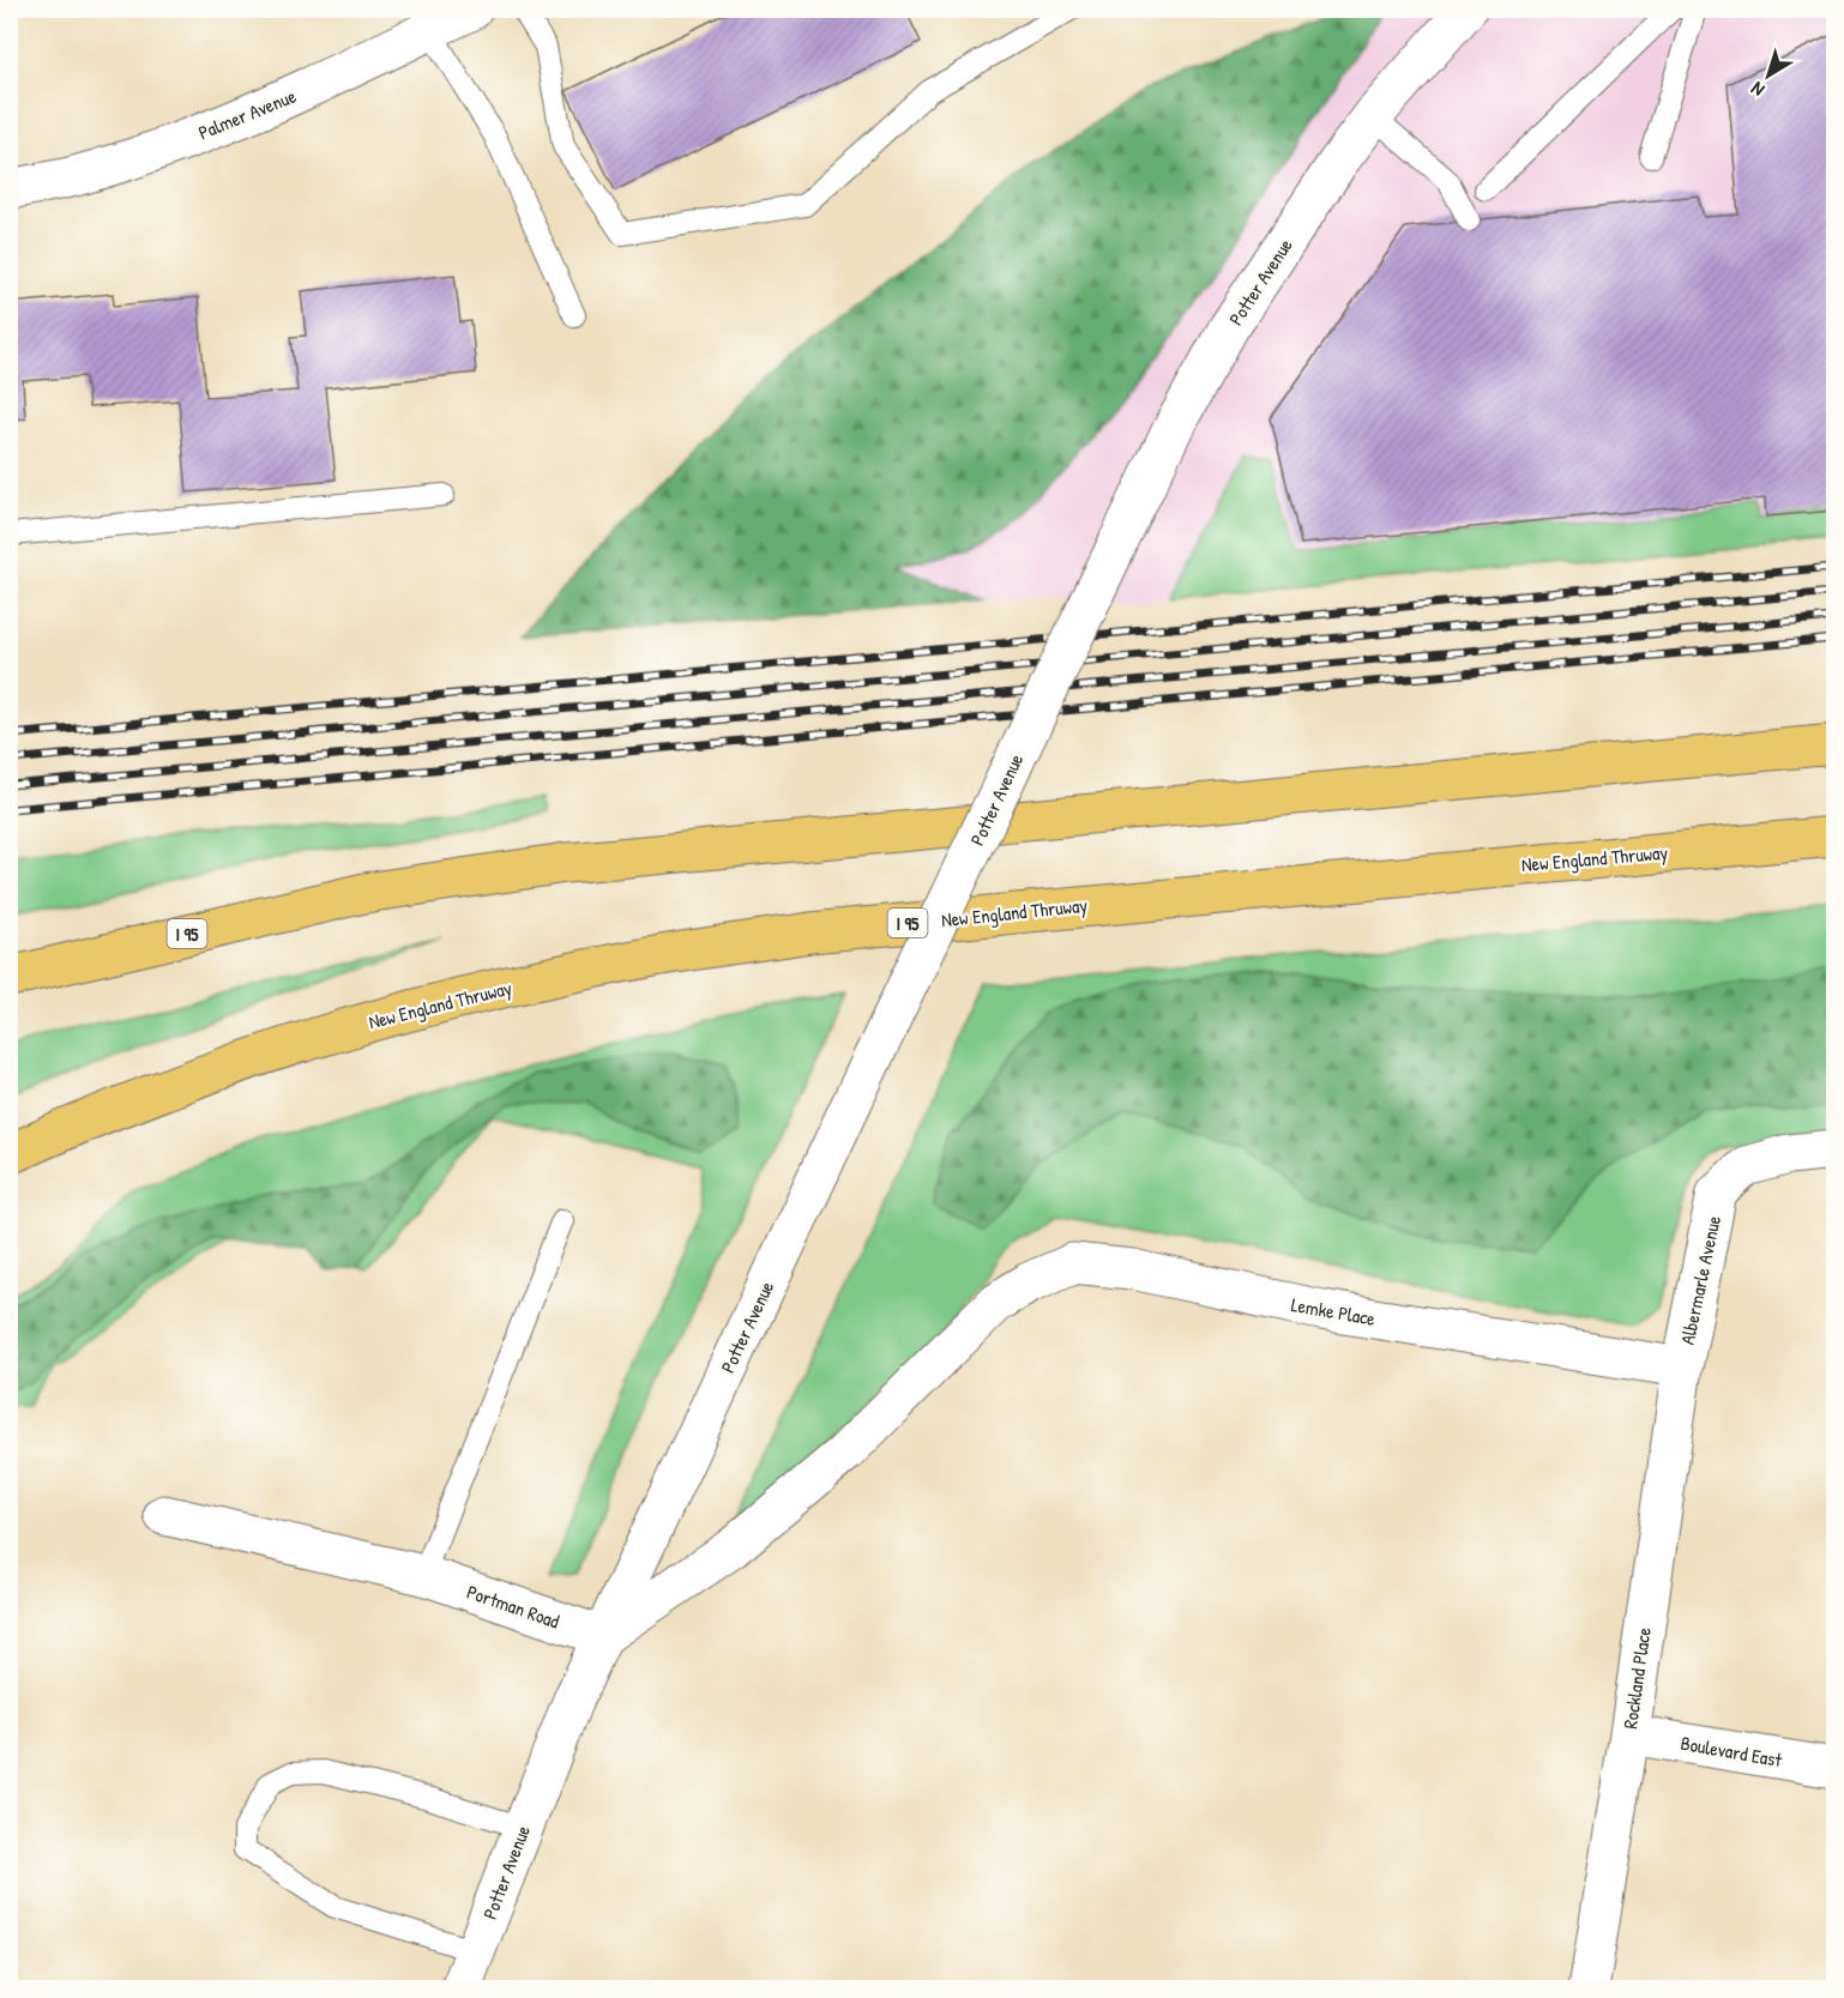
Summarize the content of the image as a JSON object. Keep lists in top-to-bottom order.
{
  "streets": {
    "highway": ["New England Thruway", "I 95"],
    "street": [
      "Palmer Avenue",
      "Potter Avenue",
      "Albermarle Avenue",
      "Lemke Place",
      "Portman Road",
      "Rockland Place",
      "Boulevard East"
    ]
  },
  "crossings": [
    ["Potter Avenue", "Lemke Place"],
    ["Potter Avenue", "Portman Road"],
    ["Albermarle Avenue", "Lemke Place"],
    ["Albermarle Avenue", "Rockland Place"],
    ["Lemke Place", "Portman Road"],
    ["Lemke Place", "Rockland Place"],
    ["Rockland Place", "Boulevard East"]
  ],
  "north": "bottom left"
}
